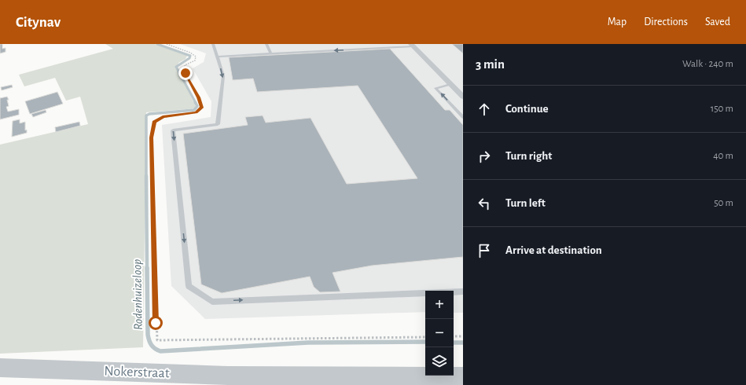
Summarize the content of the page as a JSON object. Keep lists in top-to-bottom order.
{
  "streets": {
    "street": ["Nokerstraat"]
  },
  "water": ["Rodenhuizeloop"],
  "page": {
    "header": "Citynav",
    "nav": ["Map", "Directions", "Saved"],
    "heading": ["3 min", "Walk · 240 m"],
    "list": [
      ["Continue", "150 m"],
      ["Turn right", "40 m"],
      ["Turn left", "50 m"],
      "Arrive at destination"
    ],
    "map_buttons": ["+", "−"]
  }
}
